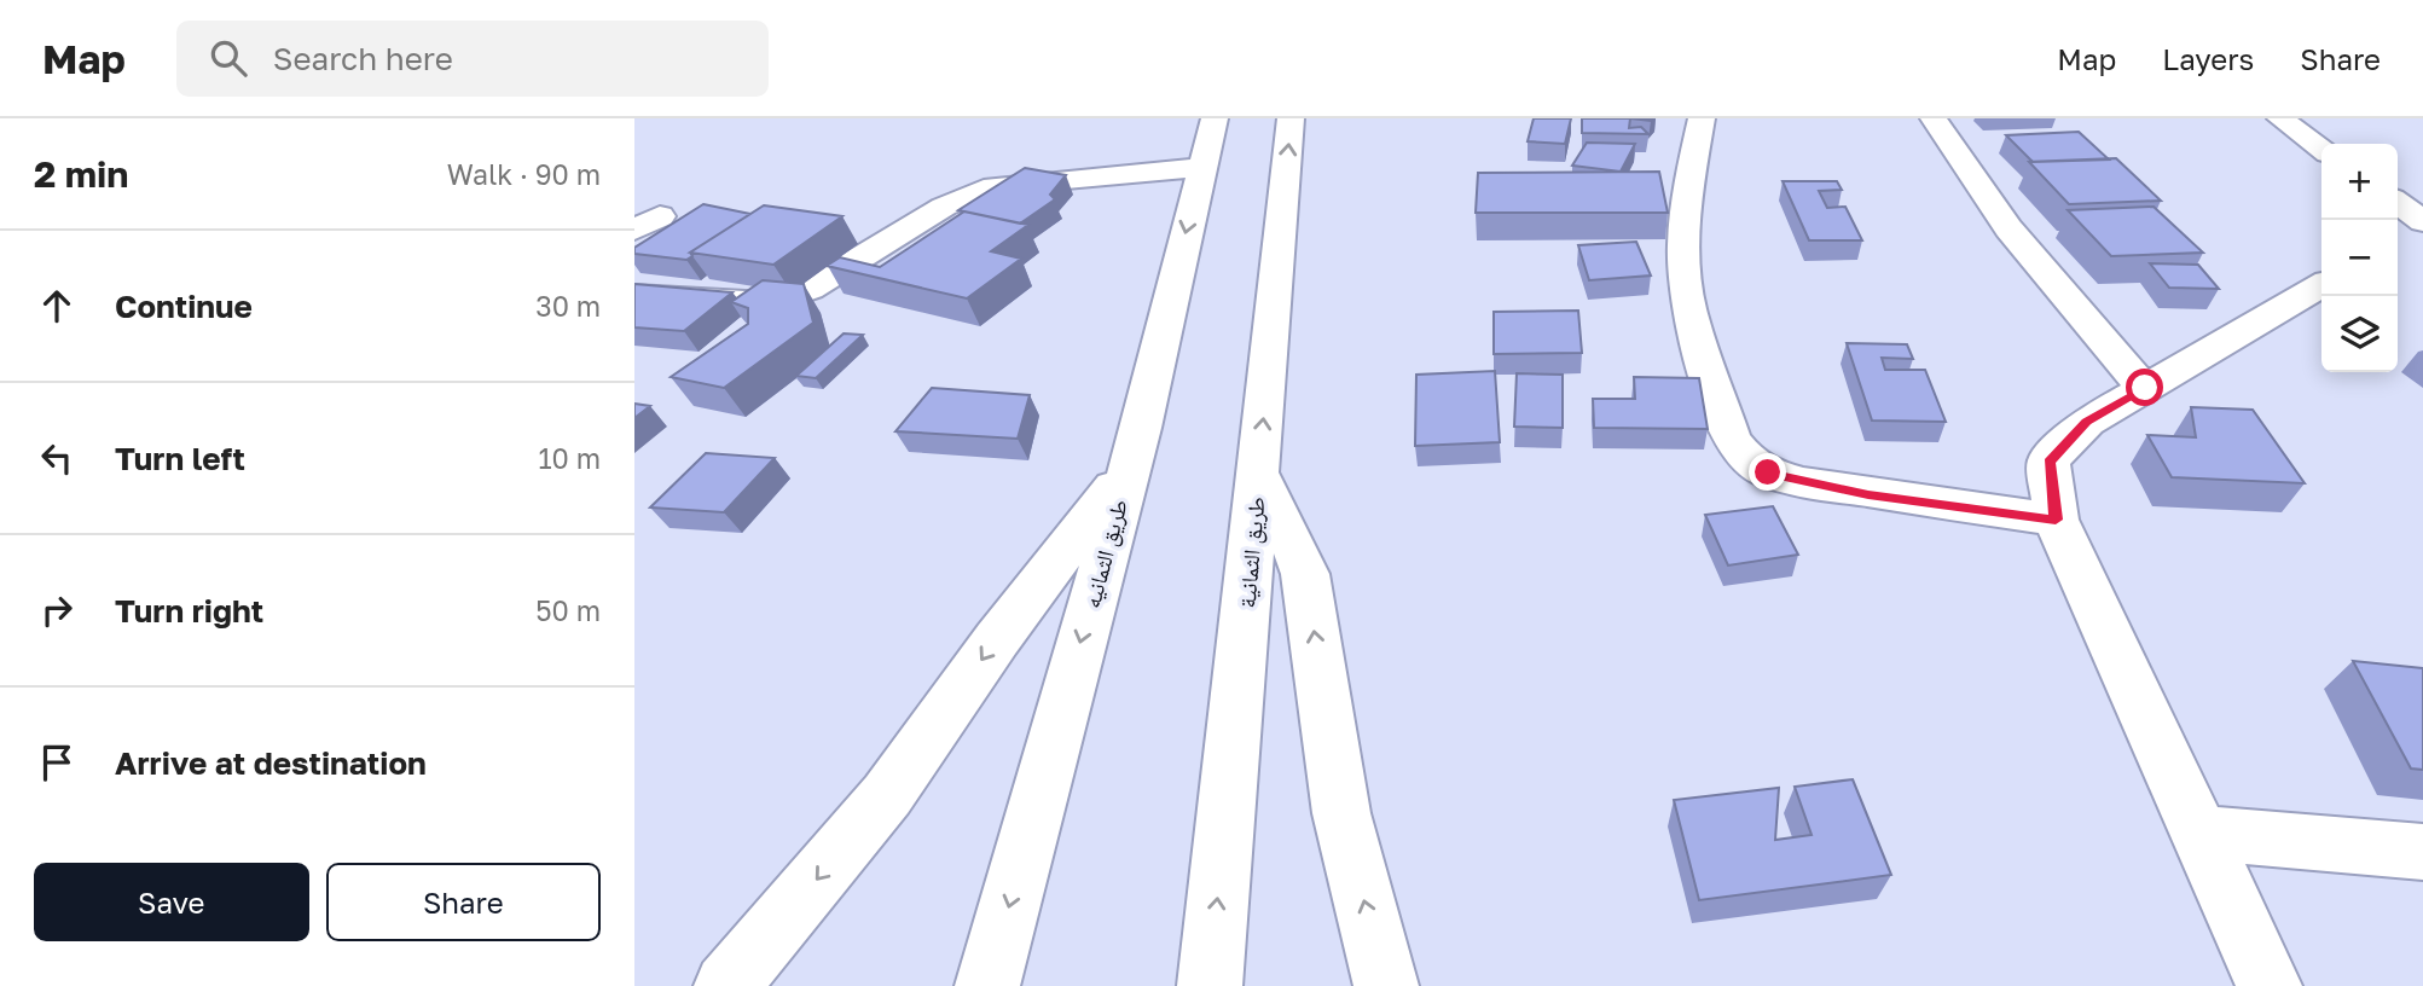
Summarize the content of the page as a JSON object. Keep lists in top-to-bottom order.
{
  "streets": {
    "street": ["طريق الثمانية", "طريق الثمانيه"]
  },
  "page": {
    "header": "Map",
    "search": "Search here",
    "nav": ["Map", "Layers", "Share"],
    "heading": ["2 min", "Walk · 90 m"],
    "map_buttons": ["+", "−"],
    "list": [
      ["Continue", "30 m"],
      ["Turn left", "10 m"],
      ["Turn right", "50 m"],
      "Arrive at destination"
    ],
    "buttons": ["Save", "Share"]
  }
}
